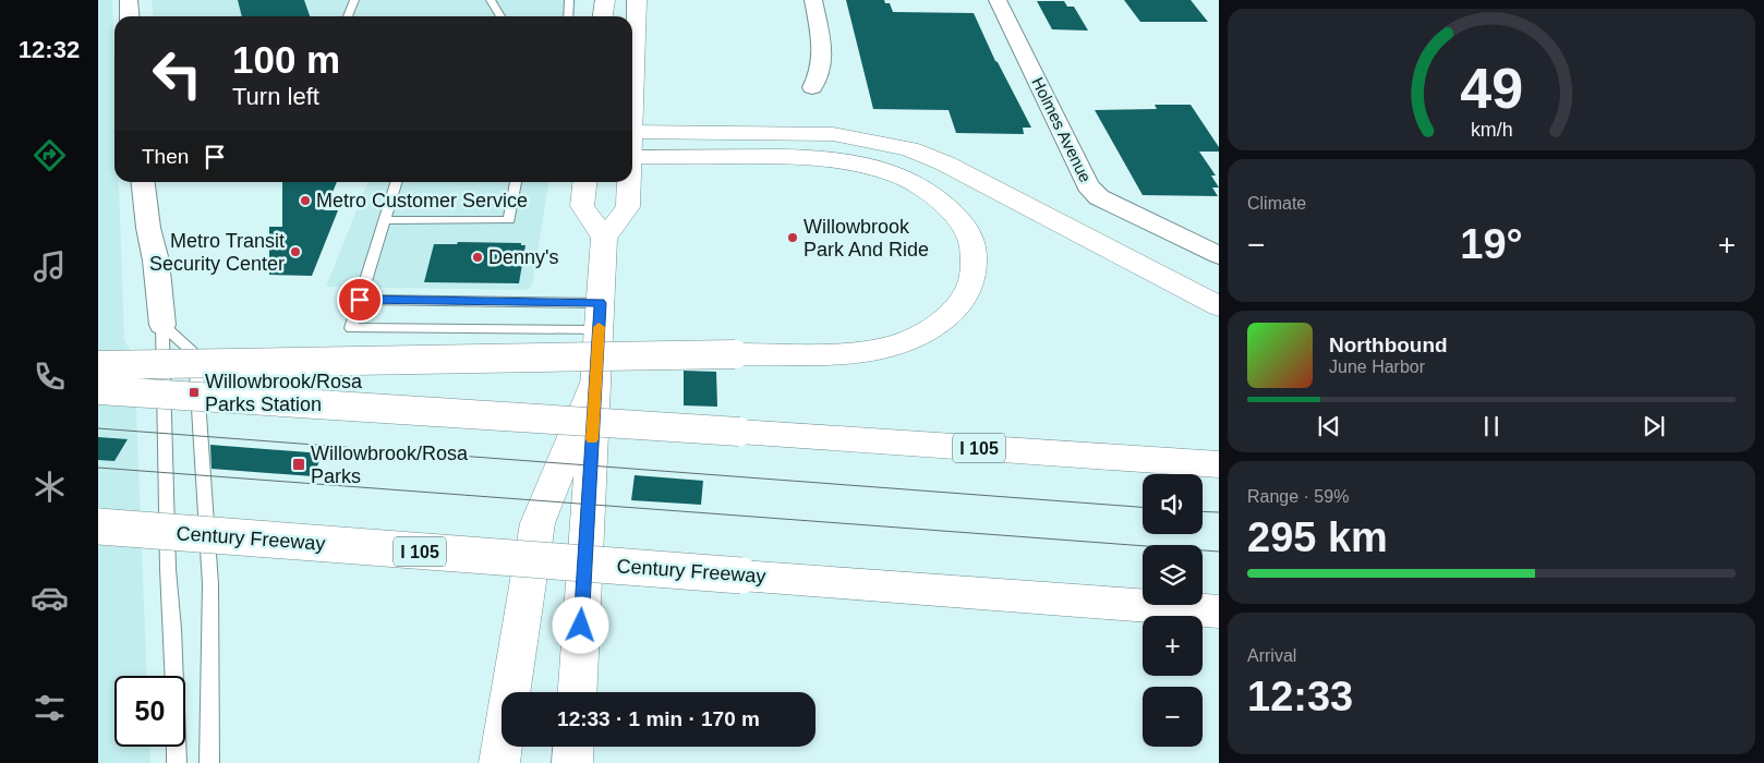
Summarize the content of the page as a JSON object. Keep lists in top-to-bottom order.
{
  "streets": {
    "main road": ["I 105", "Century Freeway"],
    "street": ["Holmes Avenue"]
  },
  "places": {
    "other": [
      "Metro Customer Service",
      "Willowbrook Park And Ride",
      "Metro Transit Security Center",
      "Denny's"
    ],
    "transit": ["Willowbrook/Rosa Parks Station", "Willowbrook/Rosa Parks"]
  },
  "page": {
    "tabs": "12:32",
    "turn": ["100 m", "Turn left"],
    "then": "Then",
    "tile": [
      "Climate",
      ["Range · 59%", "295 km"],
      ["Arrival", "12:33"]
    ],
    "heat": ["−", "19°", "+"],
    "song": ["Northbound", "June Harbor"],
    "map_buttons": ["+", "−"],
    "limit": "50",
    "trip": "12:33 · 1 min · 170 m",
    "gauge": ["49", "km/h"]
  }
}
